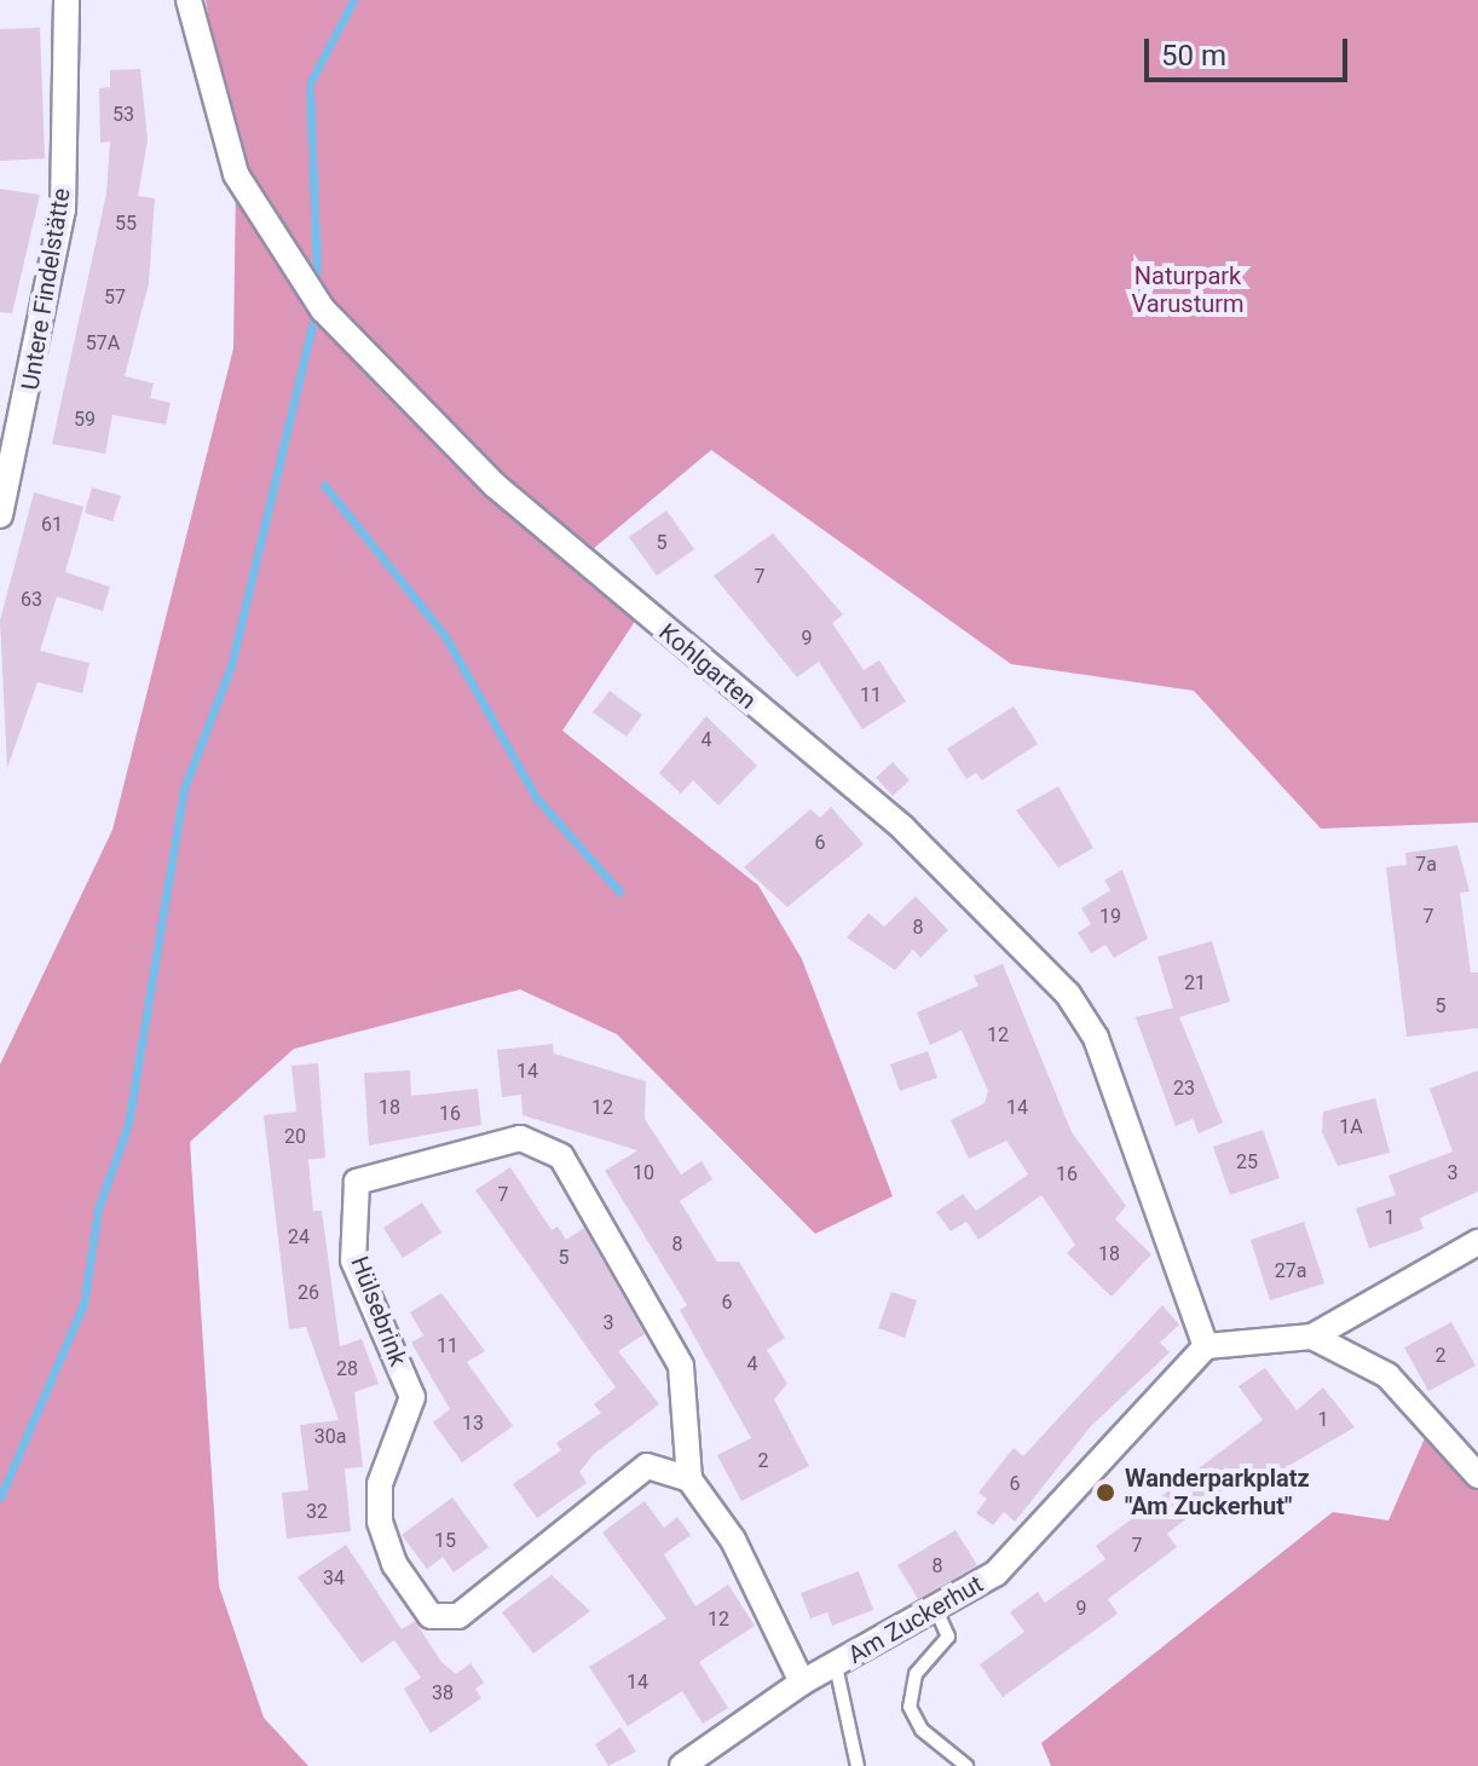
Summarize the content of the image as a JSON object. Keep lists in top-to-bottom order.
{
  "streets": {
    "street": [
      "Untere Findelstätte",
      "Kohlgarten",
      "Hülsebrink",
      "Am Zuckerhut"
    ]
  },
  "crossings": [
    ["Kohlgarten", "Am Zuckerhut"]
  ],
  "parks": ["Naturpark Varusturm"],
  "places": ["Wanderparkplatz \"Am Zuckerhut\""],
  "house_numbers": [
    "53",
    "55",
    "57",
    "57A",
    "59",
    "61",
    "5",
    "7",
    "63",
    "9",
    "11",
    "4",
    "6",
    "7a",
    "19",
    "7",
    "8",
    "21",
    "5",
    "12",
    "14",
    "23",
    "18",
    "12",
    "14",
    "16",
    "1A",
    "20",
    "25",
    "10",
    "3",
    "16",
    "7",
    "1",
    "24",
    "8",
    "18",
    "5",
    "27a",
    "26",
    "6",
    "3",
    "11",
    "2",
    "4",
    "28",
    "1",
    "13",
    "30a",
    "2",
    "6",
    "32",
    "15",
    "7",
    "8",
    "34",
    "9",
    "12",
    "14",
    "38"
  ],
  "scale_bar": "50 m"
}
